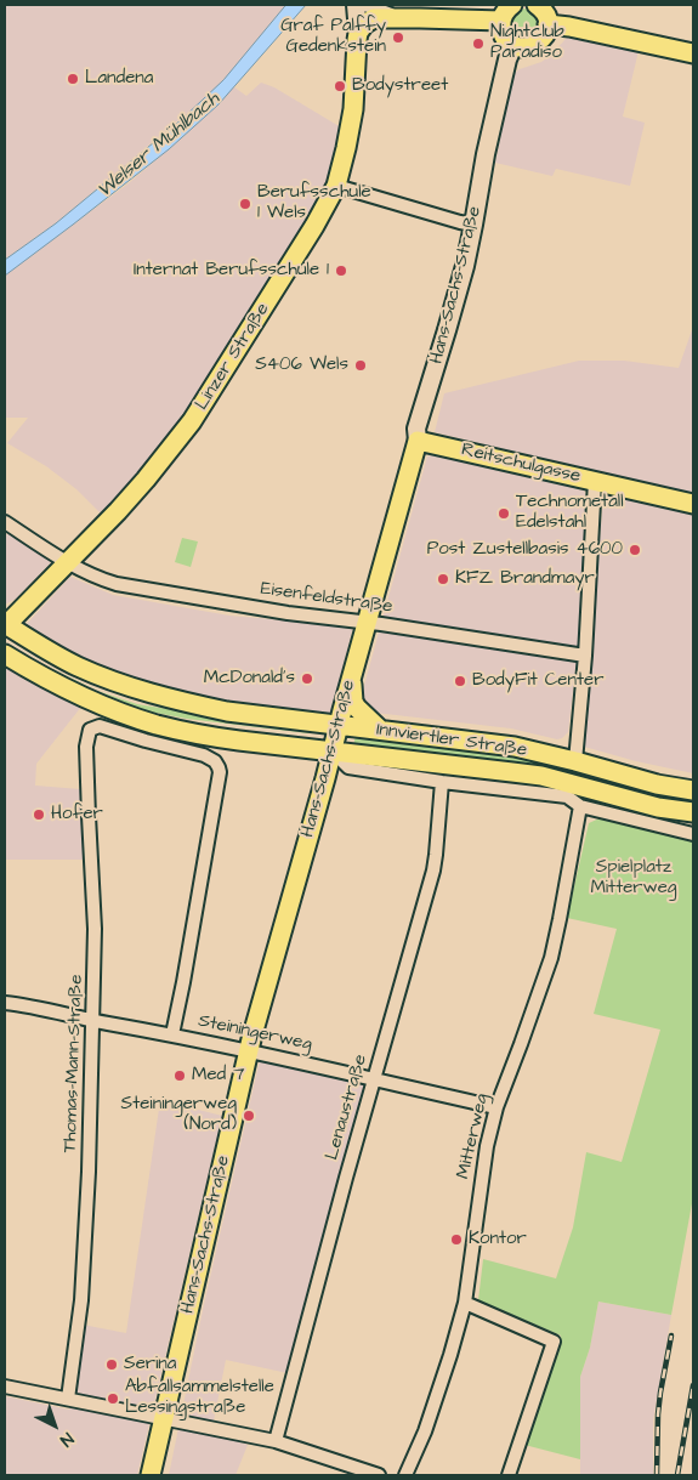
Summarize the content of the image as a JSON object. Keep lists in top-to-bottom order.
{
  "streets": {
    "main road": [
      "Hans-Sachs-Straße",
      "Linzer Straße",
      "Reitschulgasse",
      "Innviertler Straße"
    ],
    "street": [
      "Eisenfeldstraße",
      "Steiningerweg",
      "Thomas-Mann-Straße",
      "Lenaustraße",
      "Mitterweg"
    ]
  },
  "crossings": [
    ["Hans-Sachs-Straße", "Reitschulgasse"],
    ["Hans-Sachs-Straße", "Eisenfeldstraße"],
    ["Hans-Sachs-Straße", "Innviertler Straße"],
    ["Hans-Sachs-Straße", "Steiningerweg"],
    ["Linzer Straße", "Eisenfeldstraße"],
    ["Linzer Straße", "Innviertler Straße"],
    ["Steiningerweg", "Thomas-Mann-Straße"],
    ["Steiningerweg", "Lenaustraße"],
    ["Steiningerweg", "Mitterweg"]
  ],
  "water": ["Welser Mühlbach"],
  "parks": ["Spielplatz Mitterweg"],
  "places": [
    "Graf Palffy Gedenkstein",
    "Nightclub Paradiso",
    "Landena",
    "Bodystreet",
    "Berufsschule 1 Wels",
    "Internat Berufsschule 1",
    "S406 Wels",
    "Technometall Edelstahl",
    "Post Zustellbasis 4600",
    "KFZ Brandmayr",
    "McDonald's",
    "BodyFit Center",
    "Hofer",
    "Med 7",
    "Steiningerweg (Nord)",
    "Kontor",
    "Serina",
    "Abfallsammelstelle Lessingstraße"
  ],
  "north": "bottom right"
}
